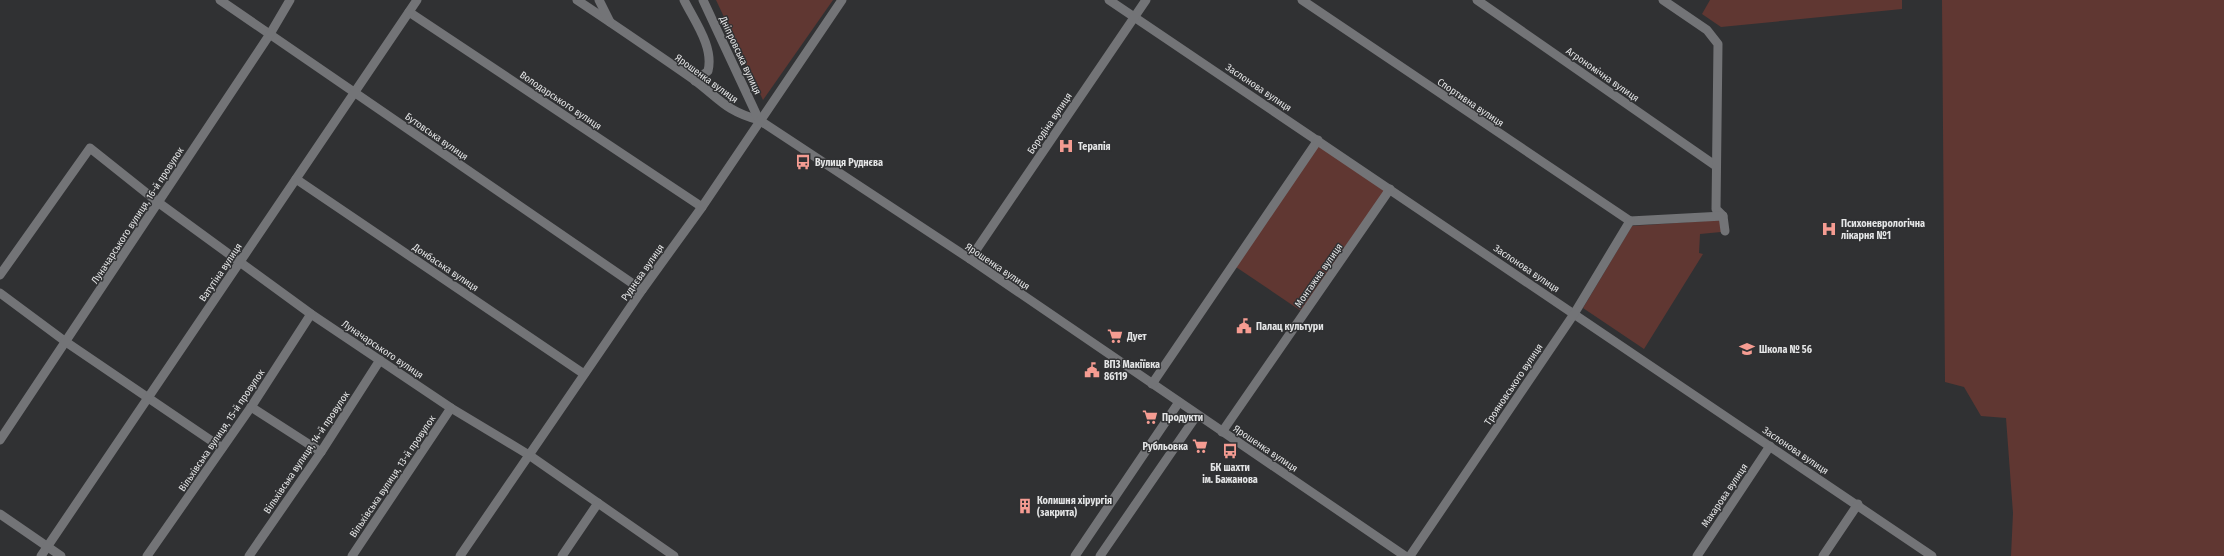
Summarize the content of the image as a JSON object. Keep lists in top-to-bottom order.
{
  "streets": {
    "street": [
      "Дніпровська вулиця",
      "Агрономічна вулиця",
      "Ярошенка вулиця",
      "Заслонова вулиця",
      "Володарського вулиця",
      "Спортивна вулиця",
      "Бородіна вулиця",
      "Бутовська вулиця",
      "Луначарського вулиця, 16-й провулок",
      "Донбаська вулиця",
      "Ватутіна вулиця",
      "Руднєва вулиця",
      "Монтажна вулиця",
      "Луначарського вулиця",
      "Трояновського вулиця",
      "Вільхівська вулиця, 15-й провулок",
      "Вільхівська вулиця, 14-й провулок",
      "Вільхівська вулиця, 13-й провулок",
      "Макарова вулиця"
    ]
  },
  "crossings": [
    ["Дніпровська вулиця", "Ярошенка вулиця"],
    ["Дніпровська вулиця", "Руднєва вулиця"],
    ["Ярошенка вулиця", "Бородіна вулиця"],
    ["Ярошенка вулиця", "Руднєва вулиця"],
    ["Ярошенка вулиця", "Монтажна вулиця"],
    ["Заслонова вулиця", "Бородіна вулиця"],
    ["Заслонова вулиця", "Монтажна вулиця"],
    ["Заслонова вулиця", "Трояновського вулиця"],
    ["Заслонова вулиця", "Макарова вулиця"],
    ["Володарського вулиця", "Ватутіна вулиця"],
    ["Володарського вулиця", "Руднєва вулиця"],
    ["Спортивна вулиця", "Трояновського вулиця"],
    ["Бутовська вулиця", "Луначарського вулиця, 16-й провулок"],
    ["Бутовська вулиця", "Ватутіна вулиця"],
    ["Бутовська вулиця", "Руднєва вулиця"],
    ["Луначарського вулиця, 16-й провулок", "Луначарського вулиця"],
    ["Донбаська вулиця", "Ватутіна вулиця"],
    ["Донбаська вулиця", "Руднєва вулиця"],
    ["Ватутіна вулиця", "Луначарського вулиця"],
    ["Руднєва вулиця", "Луначарського вулиця"],
    ["Луначарського вулиця", "Вільхівська вулиця, 15-й провулок"],
    ["Луначарського вулиця", "Вільхівська вулиця, 14-й провулок"],
    ["Луначарського вулиця", "Вільхівська вулиця, 13-й провулок"]
  ],
  "places": {
    "hospital": ["Терапія", "Психоневрологічна лікарня №1"],
    "bus stop": ["Вулиця Руднєва", "БК шахти ім. Бажанова"],
    "public building": ["Палац культури", "ВПЗ Макіївка 86119"],
    "supermarket": ["Дует", "Продукти", "Рубльовка"],
    "school or university": ["Школа № 56"],
    "building": ["Колишня хірургія (закрита)"]
  }
}
